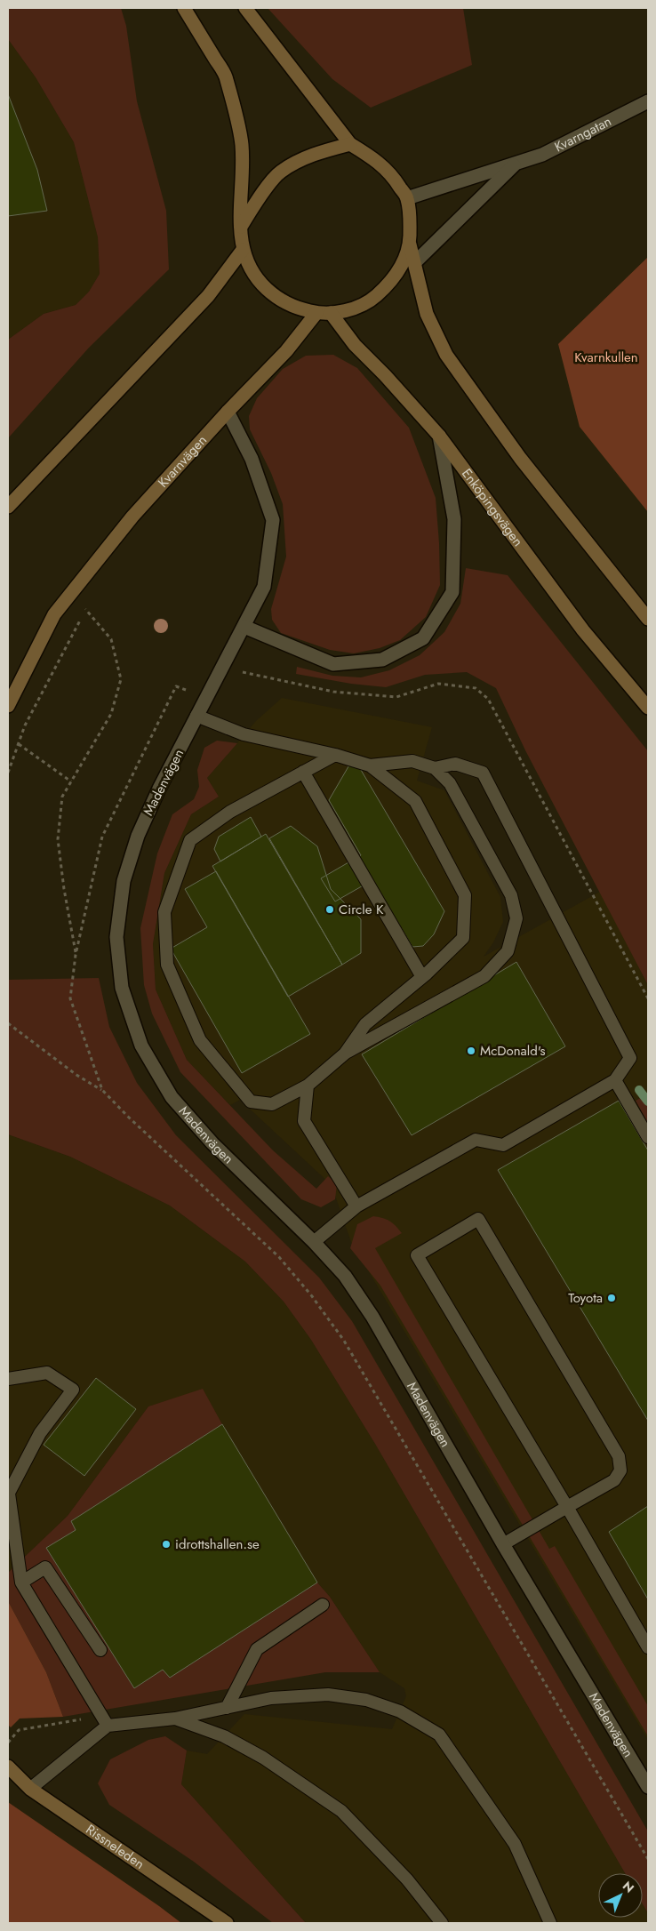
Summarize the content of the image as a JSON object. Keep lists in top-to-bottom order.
{
  "streets": {
    "main road": ["Kvarnvägen", "Enköpingsvägen", "Rissneleden"],
    "street": ["Kvarngatan", "Madenvägen"]
  },
  "crossings": [
    ["Kvarnvägen", "Madenvägen"]
  ],
  "parks": ["Kvarnkullen"],
  "places": [
    "Circle K",
    "McDonald's",
    "Toyota",
    "idrottshallen.se"
  ],
  "north": "top right"
}
